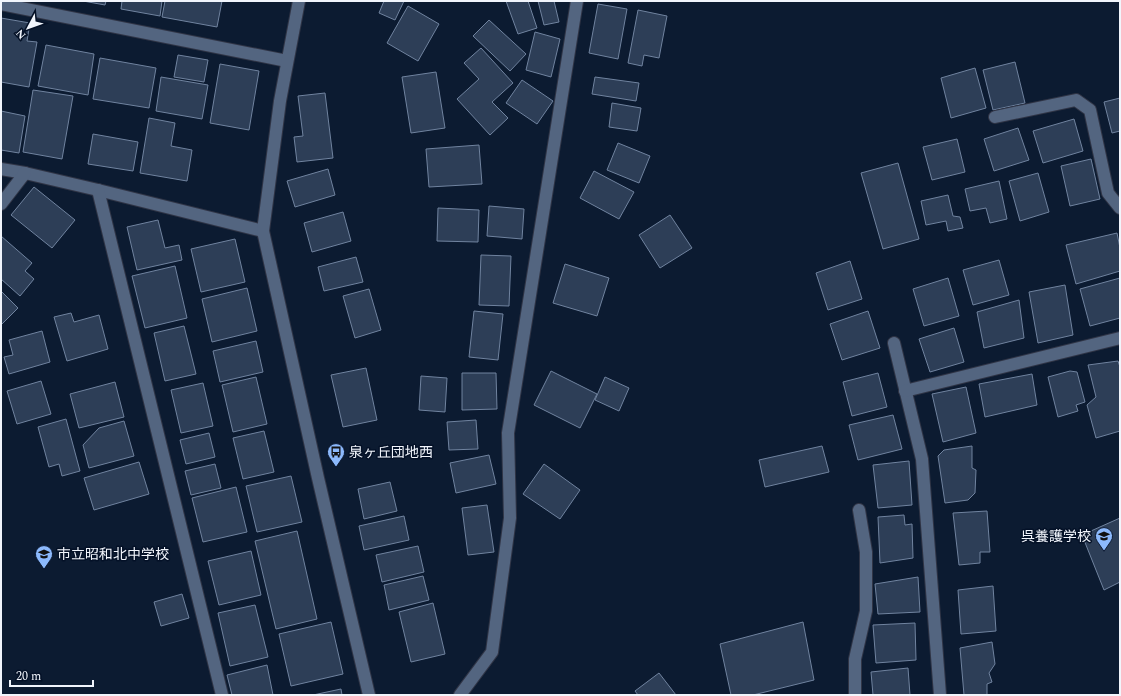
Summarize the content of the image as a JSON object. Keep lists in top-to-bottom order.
{
  "places": {
    "bus stop": ["泉ヶ丘団地西"],
    "school or university": ["呉養護学校", "市立昭和北中学校"]
  },
  "scale_bar": "20 m",
  "north": "bottom left"
}
